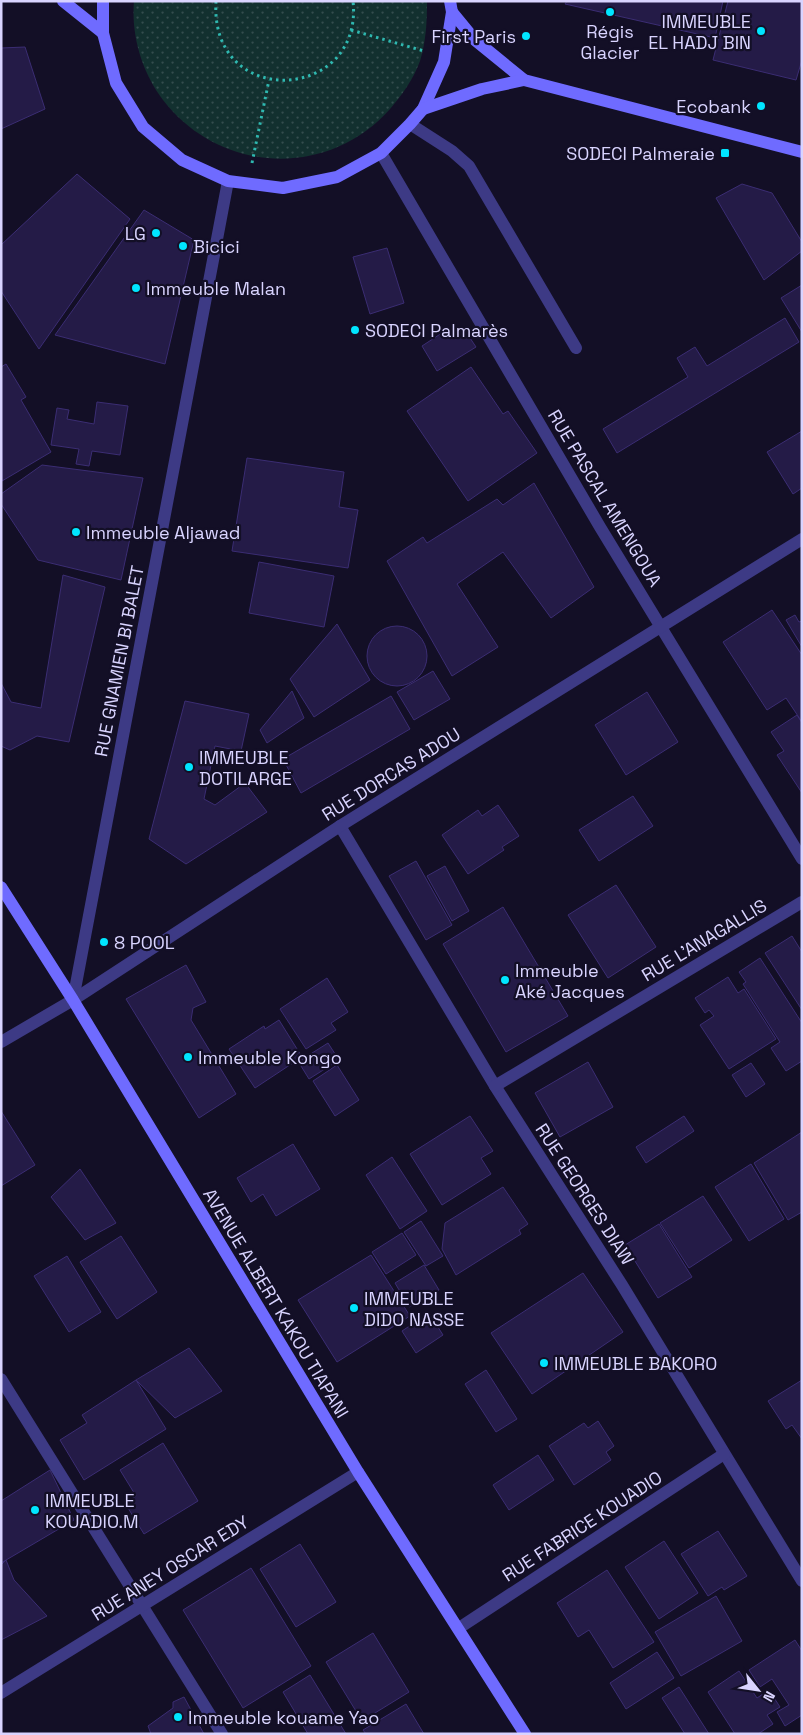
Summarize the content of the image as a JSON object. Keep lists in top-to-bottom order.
{
  "streets": {
    "main road": ["AVENUE ALBERT KAKOU TIAPANI"],
    "street": [
      "RUE PASCAL AMENGOUA",
      "RUE GNAMIEN BI BALET",
      "RUE DORCAS ADOU",
      "RUE L'ANAGALLIS",
      "RUE GEORGES DIAW",
      "RUE FABRICE KOUADIO",
      "RUE ANEY OSCAR EDY"
    ]
  },
  "crossings": [
    ["RUE PASCAL AMENGOUA", "RUE DORCAS ADOU"],
    ["RUE GNAMIEN BI BALET", "RUE DORCAS ADOU"],
    ["RUE GNAMIEN BI BALET", "AVENUE ALBERT KAKOU TIAPANI"],
    ["RUE DORCAS ADOU", "RUE GEORGES DIAW"],
    ["RUE DORCAS ADOU", "AVENUE ALBERT KAKOU TIAPANI"],
    ["RUE L'ANAGALLIS", "RUE GEORGES DIAW"],
    ["RUE GEORGES DIAW", "RUE FABRICE KOUADIO"],
    ["AVENUE ALBERT KAKOU TIAPANI", "RUE FABRICE KOUADIO"],
    ["AVENUE ALBERT KAKOU TIAPANI", "RUE ANEY OSCAR EDY"]
  ],
  "places": {
    "other": [
      "Régis Glacier",
      "IMMEUBLE EL HADJ BIN",
      "First Paris",
      "Ecobank",
      "LG",
      "Bicici",
      "Immeuble Malan",
      "SODECI Palmarès",
      "Immeuble Aljawad",
      "IMMEUBLE DOTILARGE",
      "8 POOL",
      "Immeuble Aké Jacques",
      "Immeuble Kongo",
      "IMMEUBLE DIDO NASSE",
      "IMMEUBLE BAKORO",
      "IMMEUBLE KOUADIO.M",
      "Immeuble kouame Yao"
    ],
    "transit": ["SODECI Palmeraie"]
  },
  "north": "bottom right"
}
